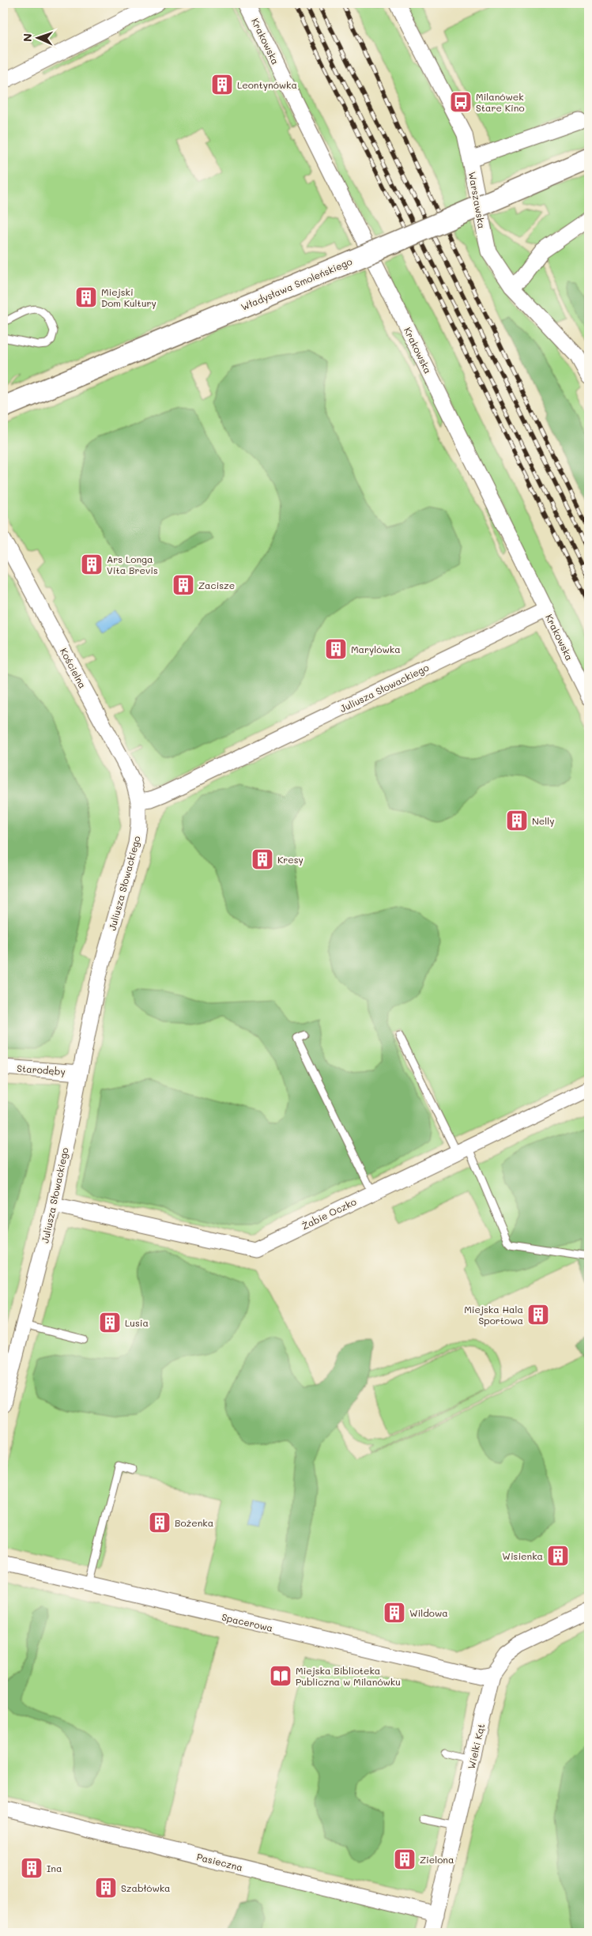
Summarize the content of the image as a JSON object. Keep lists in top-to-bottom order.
{
  "streets": {
    "street": [
      "Krakowska",
      "Warszawska",
      "Władysława Smoleńskiego",
      "Kościelna",
      "Juliusza Słowackiego",
      "Starodęby",
      "Żabie Oczko",
      "Spacerowa",
      "Wielki Kąt",
      "Pasieczna"
    ]
  },
  "crossings": [
    ["Krakowska", "Juliusza Słowackiego"],
    ["Kościelna", "Juliusza Słowackiego"],
    ["Juliusza Słowackiego", "Starodęby"],
    ["Juliusza Słowackiego", "Żabie Oczko"],
    ["Spacerowa", "Wielki Kąt"],
    ["Wielki Kąt", "Pasieczna"]
  ],
  "places": {
    "building": [
      "Leontynówka",
      "Miejski Dom Kultury",
      "Ars Longa Vita Brevis",
      "Zacisze",
      "Marylówka",
      "Nelly",
      "Kresy",
      "Miejska Hala Sportowa",
      "Lusia",
      "Bożenka",
      "Wisienka",
      "Wildowa",
      "Zielona",
      "Ina",
      "Szabłówka"
    ],
    "bus stop": ["Milanówek Stare Kino"],
    "library": ["Miejska Biblioteka Publiczna w Milanówku"]
  },
  "north": "left"
}
